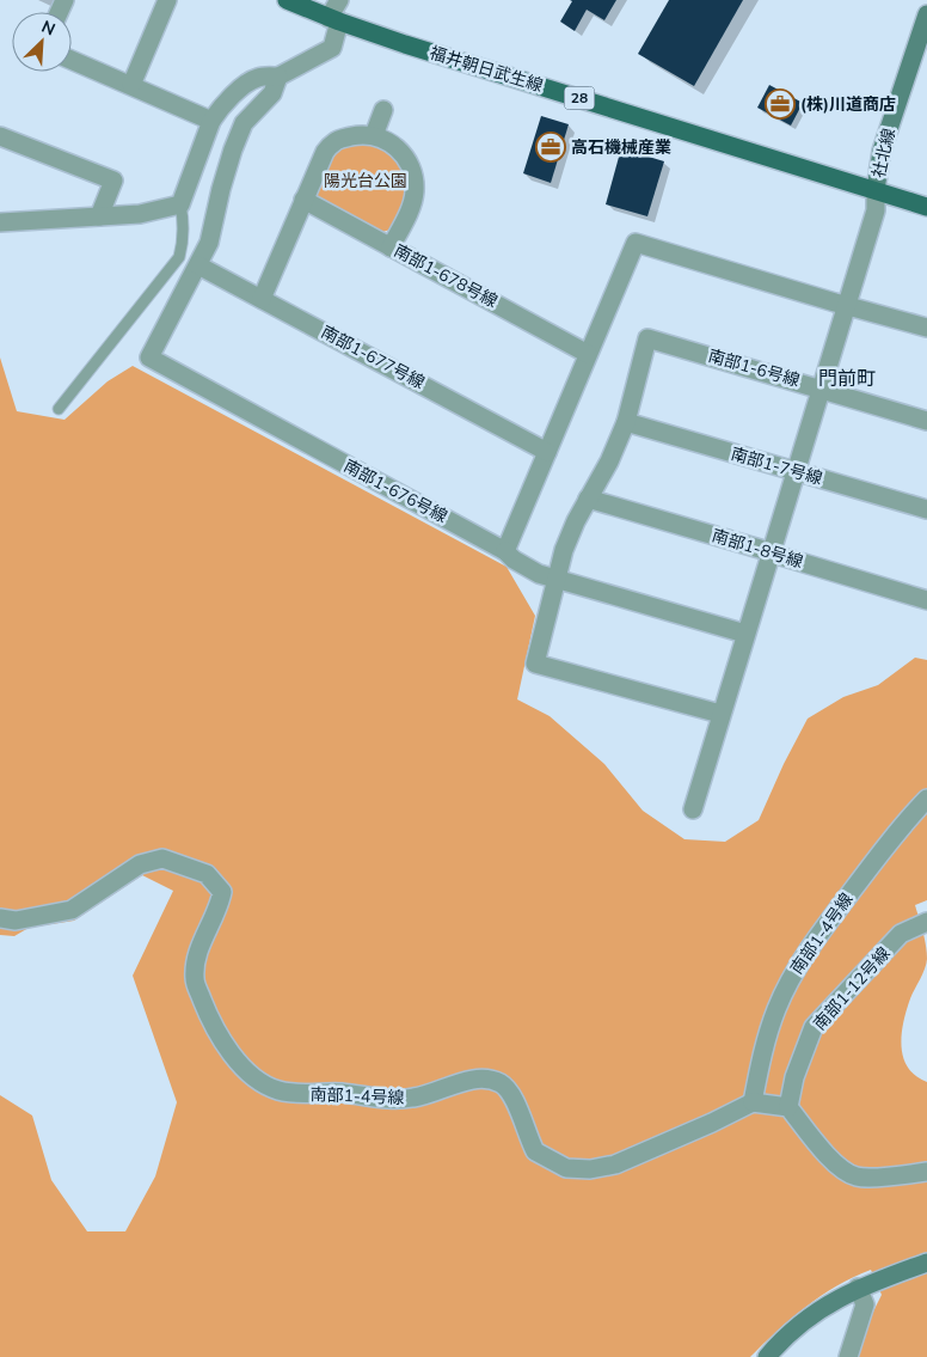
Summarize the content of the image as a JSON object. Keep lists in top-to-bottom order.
{
  "streets": {
    "main road": ["福井朝日武生線", "28"],
    "street": [
      "社北線",
      "南部1-678号線",
      "南部1-677号線",
      "南部1-6号線",
      "南部1-7号線",
      "南部1-676号線",
      "南部1-8号線",
      "南部1-4号線",
      "南部1-12号線"
    ]
  },
  "crossings": [
    ["福井朝日武生線", "社北線"],
    ["南部1-677号線", "南部1-676号線"],
    ["南部1-6号線", "南部1-7号線"]
  ],
  "districts": ["門前町"],
  "parks": ["陽光台公園"],
  "places": {
    "office": ["(株)川道商店", "高石機械産業"]
  },
  "north": "top right"
}
